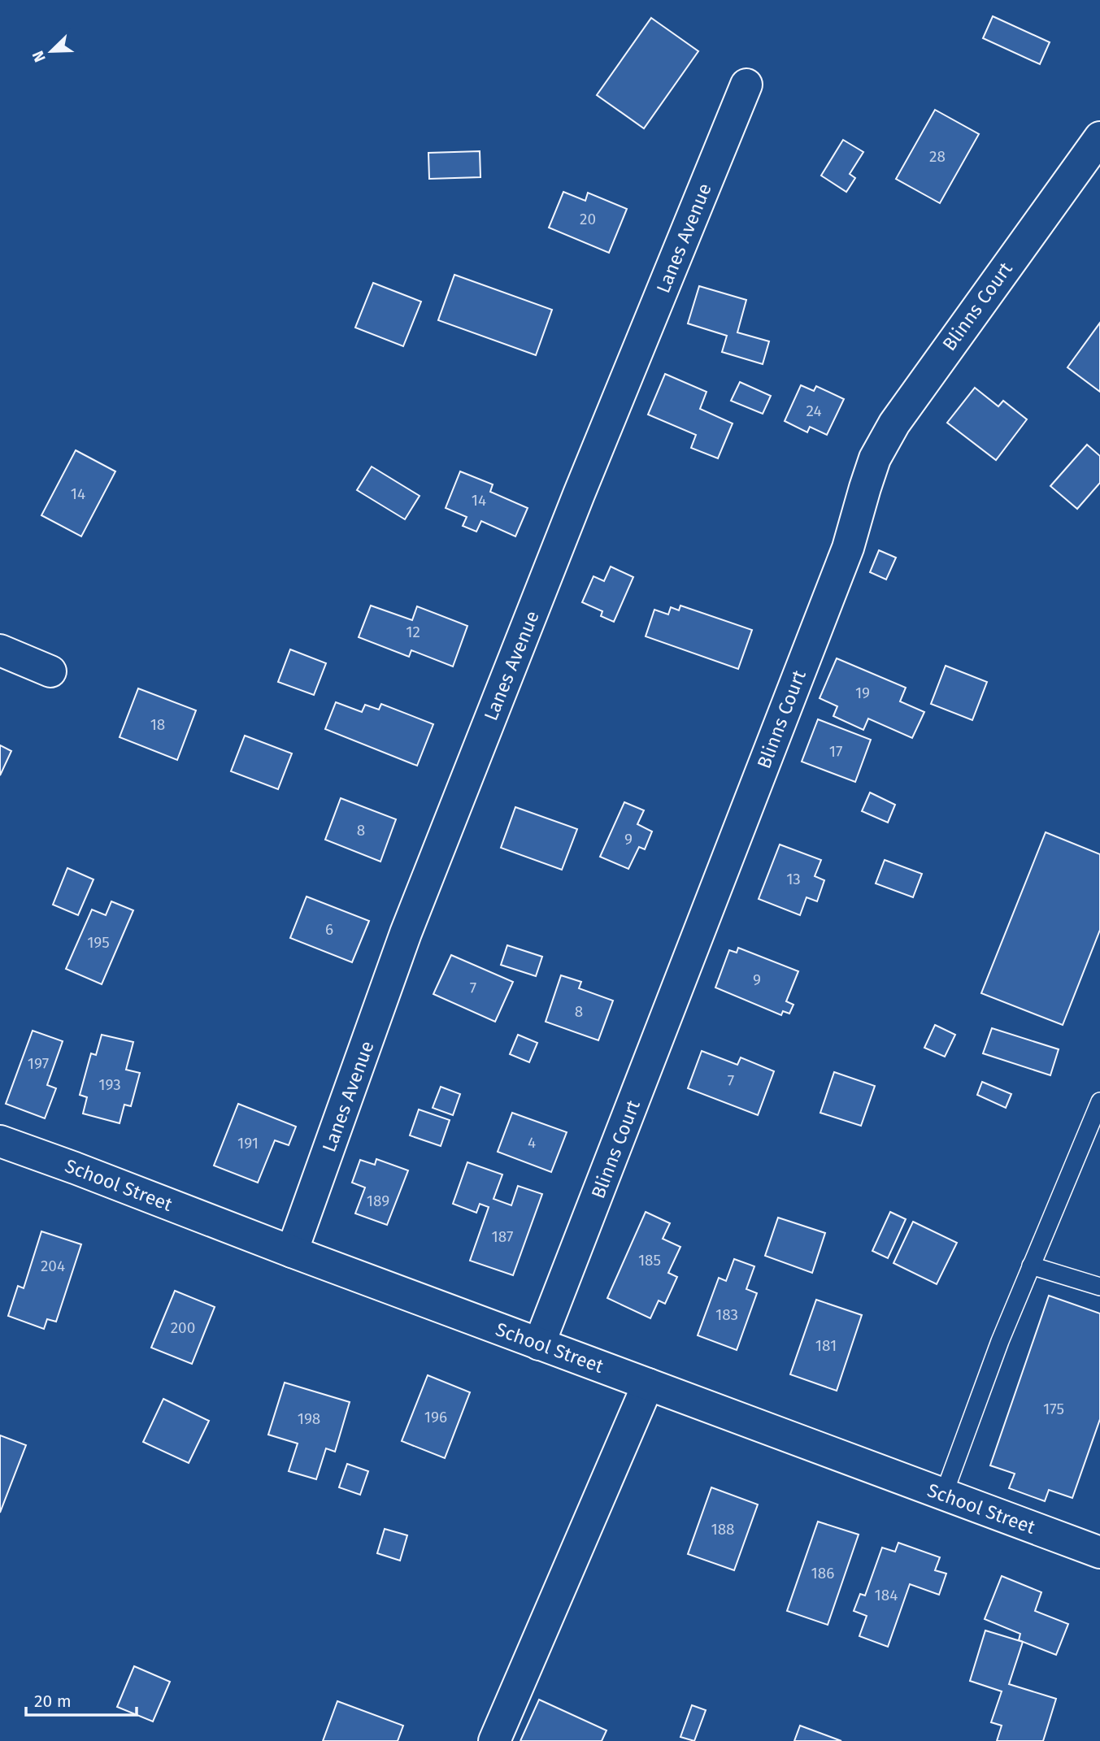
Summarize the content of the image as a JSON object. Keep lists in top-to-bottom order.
{
  "streets": {
    "street": ["Lanes Avenue", "Blinns Court", "School Street"]
  },
  "crossings": [
    ["Lanes Avenue", "School Street"],
    ["Blinns Court", "School Street"]
  ],
  "house_numbers": [
    "28",
    "20",
    "24",
    "14",
    "14",
    "12",
    "19",
    "18",
    "17",
    "8",
    "9",
    "13",
    "6",
    "195",
    "9",
    "7",
    "8",
    "197",
    "7",
    "193",
    "4",
    "191",
    "189",
    "187",
    "185",
    "204",
    "183",
    "200",
    "181",
    "175",
    "196",
    "198",
    "188",
    "186",
    "184"
  ],
  "scale_bar": "20 m",
  "north": "bottom left"
}
